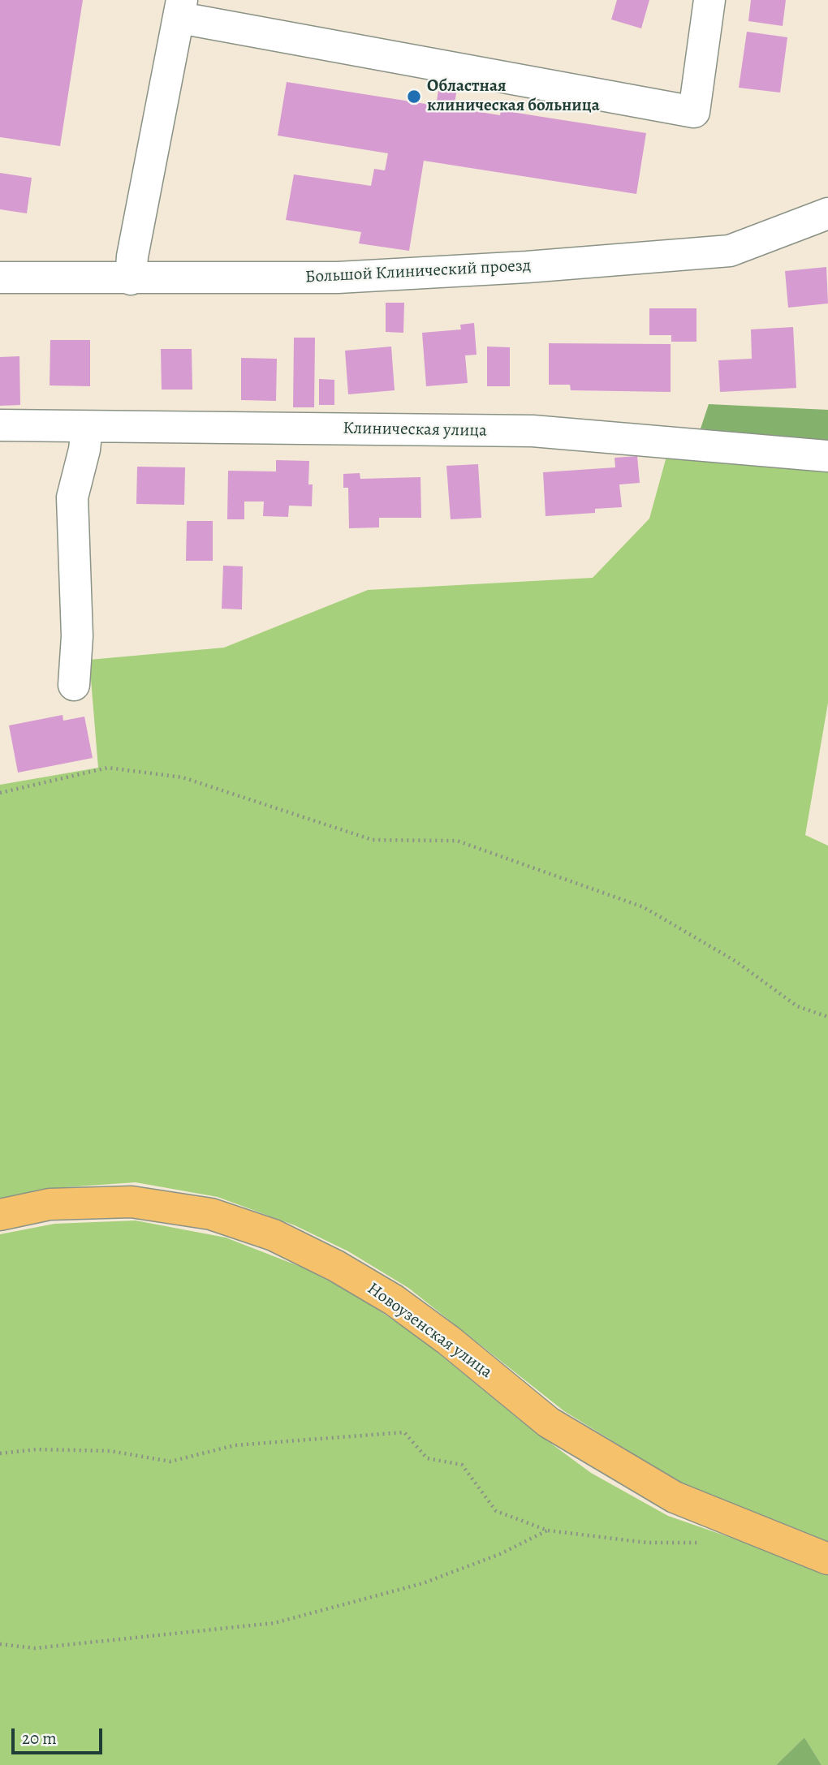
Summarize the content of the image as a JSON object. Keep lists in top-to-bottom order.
{
  "streets": {
    "main road": ["Новоузенская улица"],
    "street": ["Большой Клинический проезд", "Клиническая улица"]
  },
  "places": ["Областная клиническая больница"],
  "scale_bar": "20 m"
}
